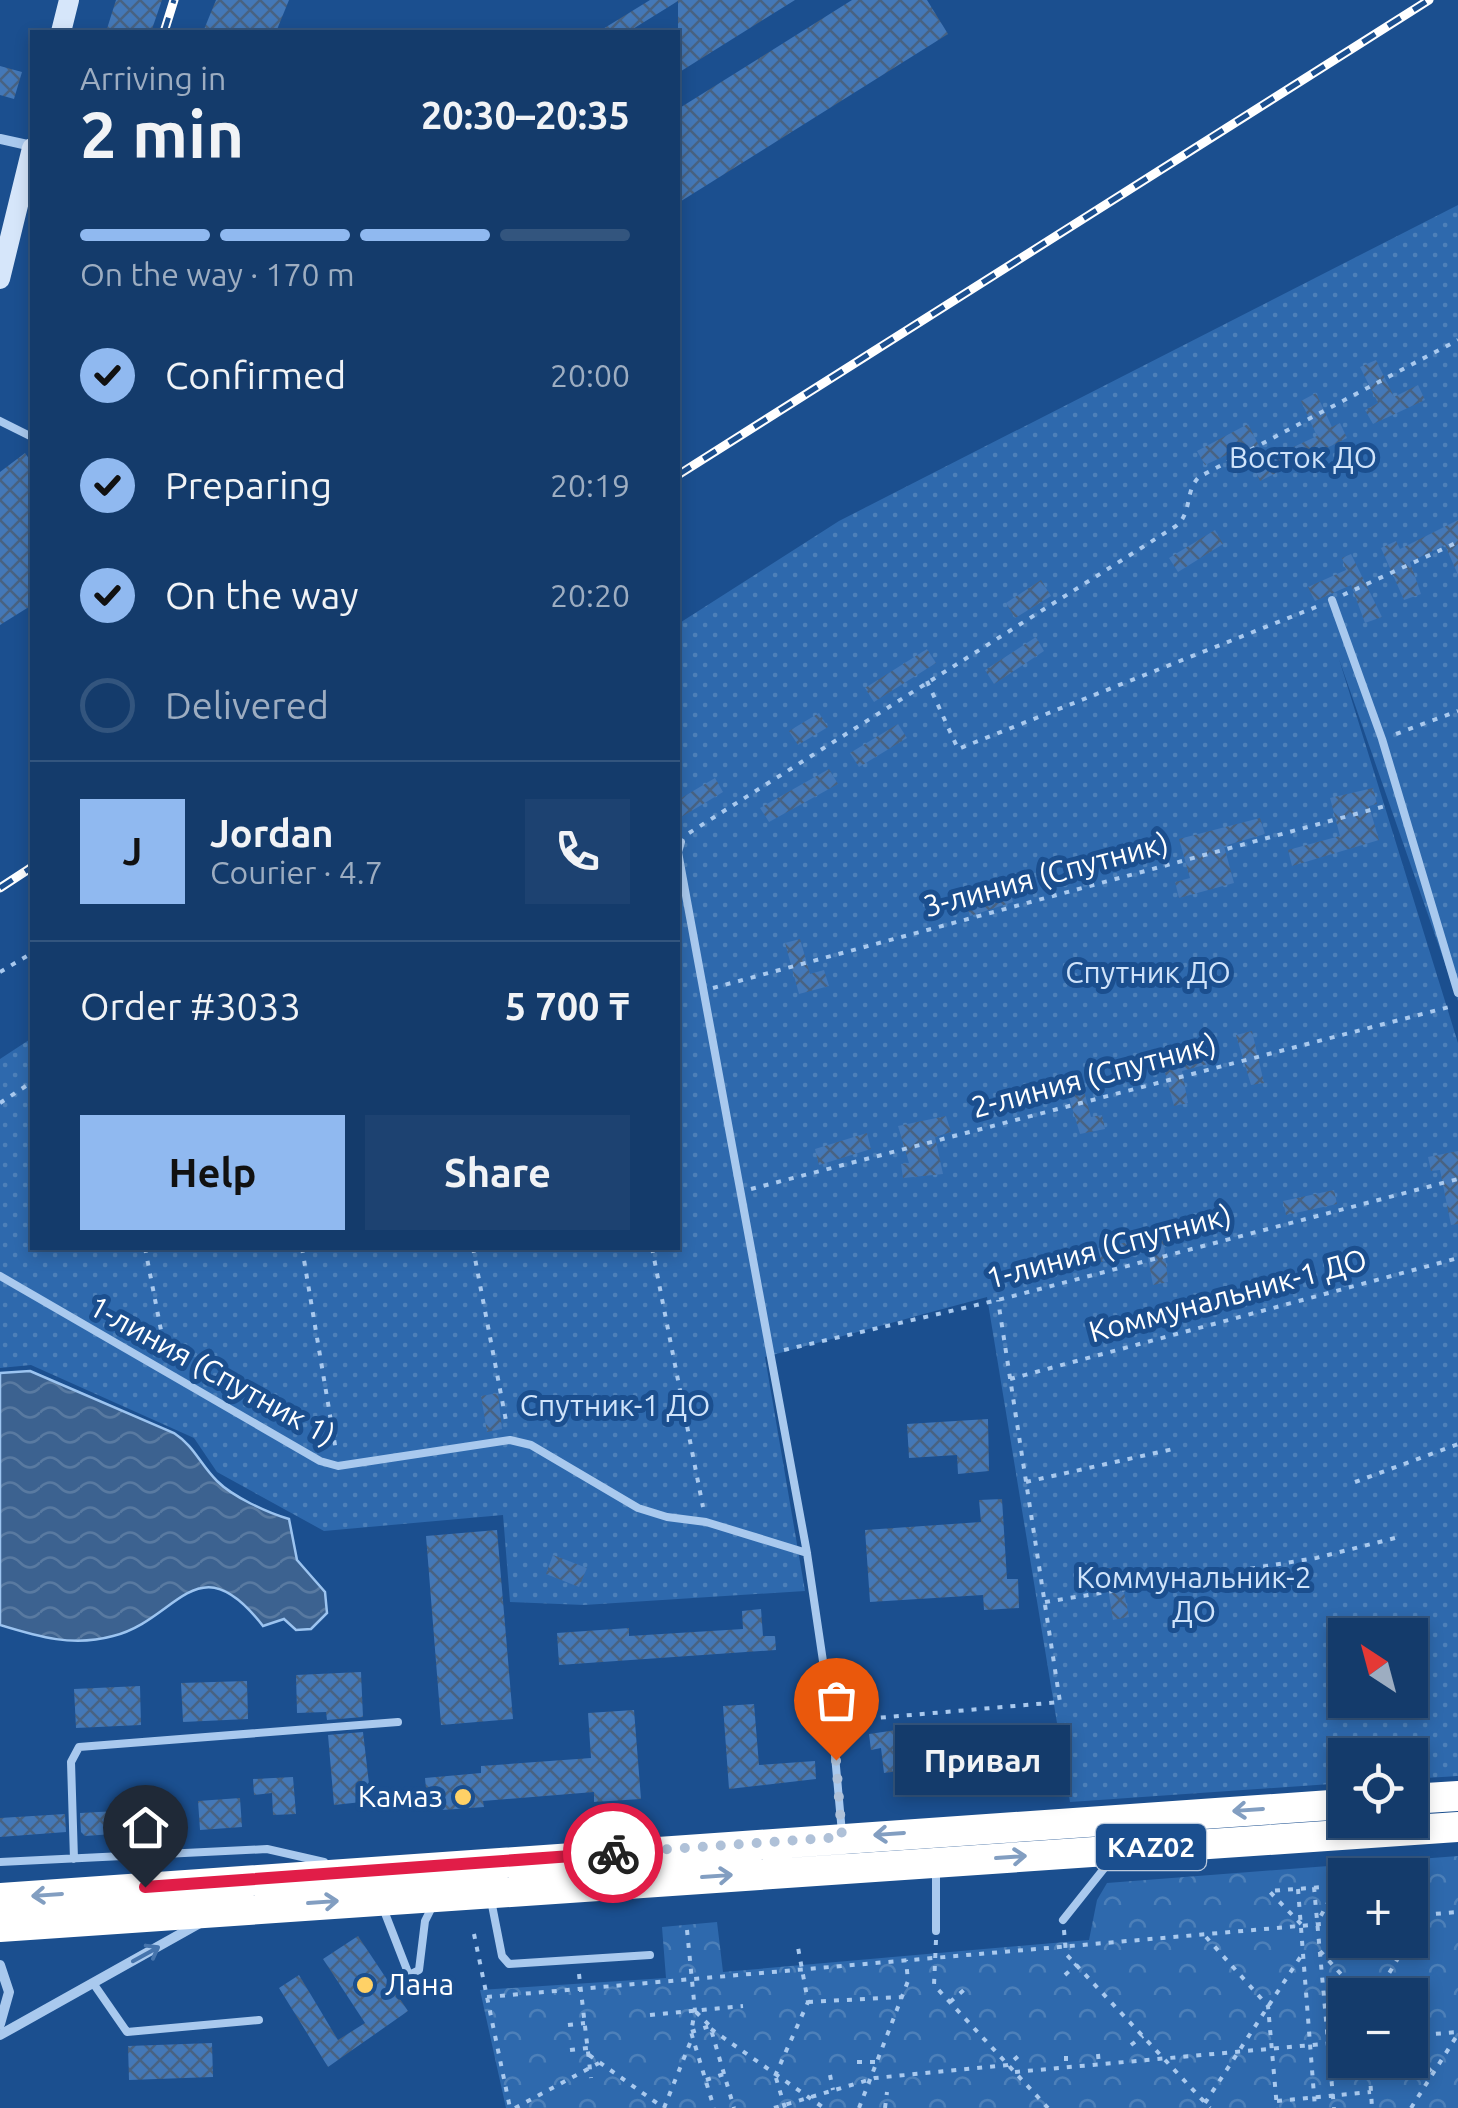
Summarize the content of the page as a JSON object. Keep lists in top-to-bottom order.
{
  "streets": {
    "highway": ["KAZ02"],
    "lane": ["1-линия (Спутник 1)"],
    "path": [
      "3-линия (Спутник)",
      "2-линия (Спутник)",
      "1-линия (Спутник)",
      "Коммунальник-1 ДО"
    ]
  },
  "parks": [
    "Восток ДО",
    "Спутник ДО",
    "Спутник-1 ДО",
    "Коммунальник-2 ДО"
  ],
  "places": ["Привал", "Камаз", "Лана"],
  "north": "top left",
  "page": {
    "heading": ["2 min", "Arriving in", "20:30–20:35"],
    "panel": [
      "Jordan",
      "Courier · 4.7",
      "Order #3033",
      "5 700 ₸"
    ],
    "bar": "On the way · 170 m",
    "list": [
      ["Confirmed", "20:00"],
      ["Preparing", "20:19"],
      ["On the way", "20:20"],
      "Delivered"
    ],
    "round": "J",
    "buttons": ["Help", "Share"],
    "map_buttons": ["+", "−"],
    "bubble": "Привал"
  }
}
